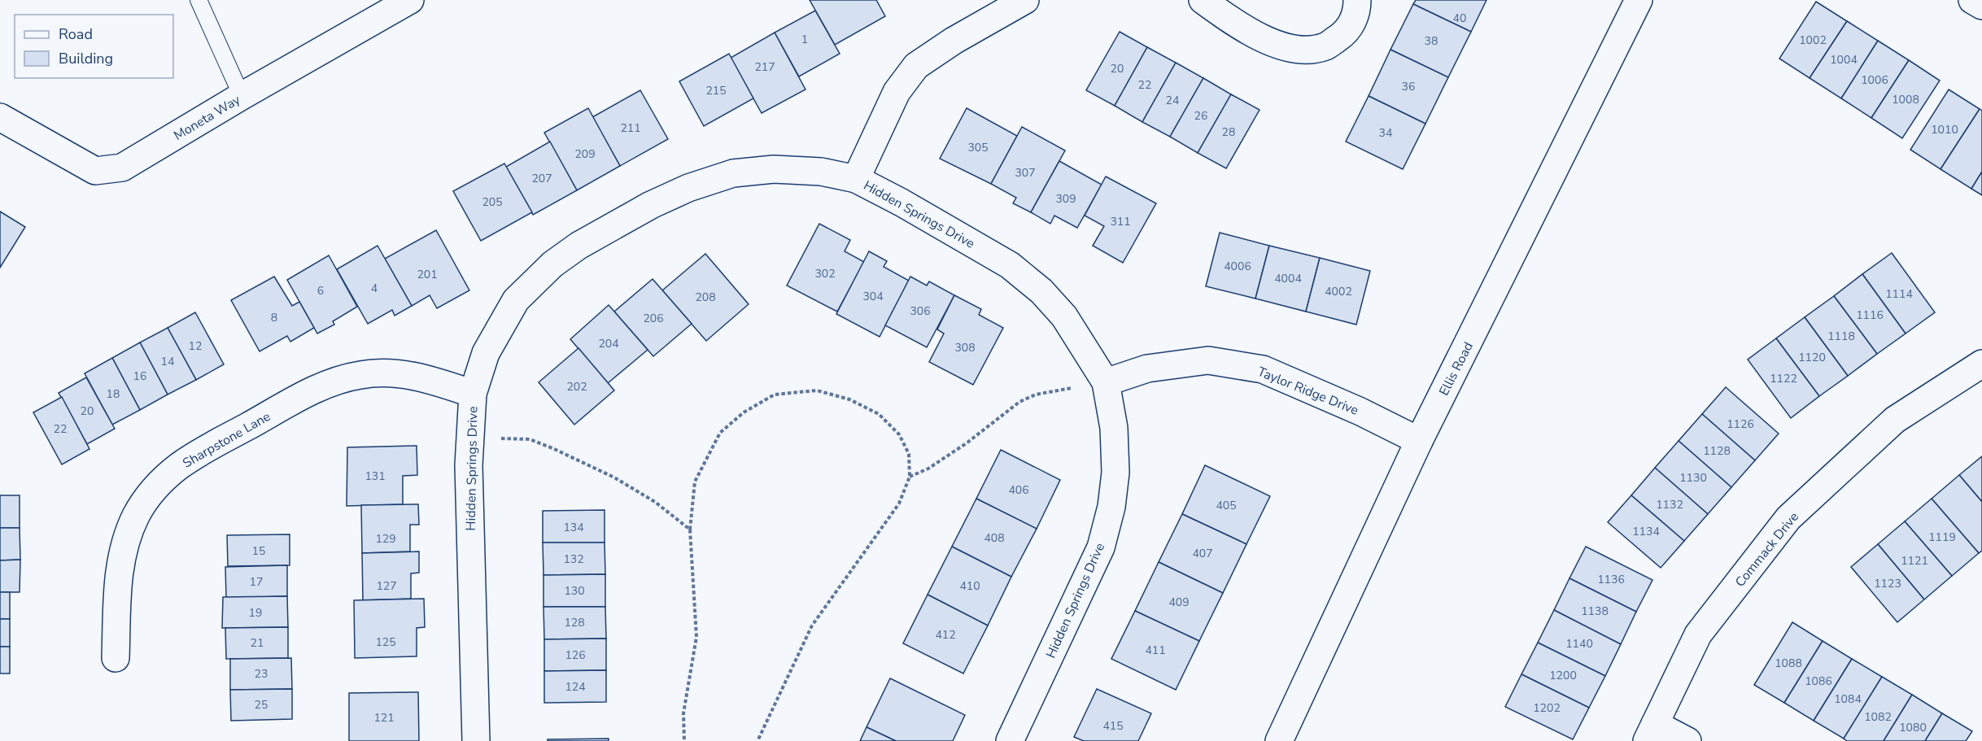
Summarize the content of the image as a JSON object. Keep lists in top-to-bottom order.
{
  "streets": {
    "street": [
      "Moneta Way",
      "Hidden Springs Drive",
      "Ellis Road",
      "Taylor Ridge Drive",
      "Sharpstone Lane",
      "Commack Drive"
    ]
  },
  "crossings": [
    ["Hidden Springs Drive", "Taylor Ridge Drive"],
    ["Hidden Springs Drive", "Sharpstone Lane"],
    ["Ellis Road", "Taylor Ridge Drive"]
  ],
  "house_numbers": [
    "40",
    "1",
    "1002",
    "38",
    "1004",
    "217",
    "20",
    "1006",
    "22",
    "36",
    "215",
    "1008",
    "24",
    "26",
    "211",
    "1010",
    "28",
    "34",
    "305",
    "209",
    "307",
    "207",
    "309",
    "205",
    "311",
    "4006",
    "302",
    "201",
    "4004",
    "4",
    "6",
    "4002",
    "1114",
    "304",
    "208",
    "306",
    "1116",
    "8",
    "206",
    "1118",
    "204",
    "12",
    "308",
    "1120",
    "14",
    "16",
    "1122",
    "202",
    "18",
    "20",
    "1126",
    "22",
    "1128",
    "131",
    "1130",
    "406",
    "1132",
    "405",
    "134",
    "1134",
    "1119",
    "408",
    "129",
    "15",
    "407",
    "132",
    "1121",
    "1136",
    "17",
    "1123",
    "127",
    "410",
    "130",
    "409",
    "1138",
    "19",
    "128",
    "412",
    "125",
    "21",
    "1140",
    "411",
    "126",
    "1088",
    "23",
    "1200",
    "1086",
    "124",
    "1084",
    "25",
    "1202",
    "1082",
    "121",
    "415",
    "1080"
  ],
  "legend": ["Road", "Building"]
}
